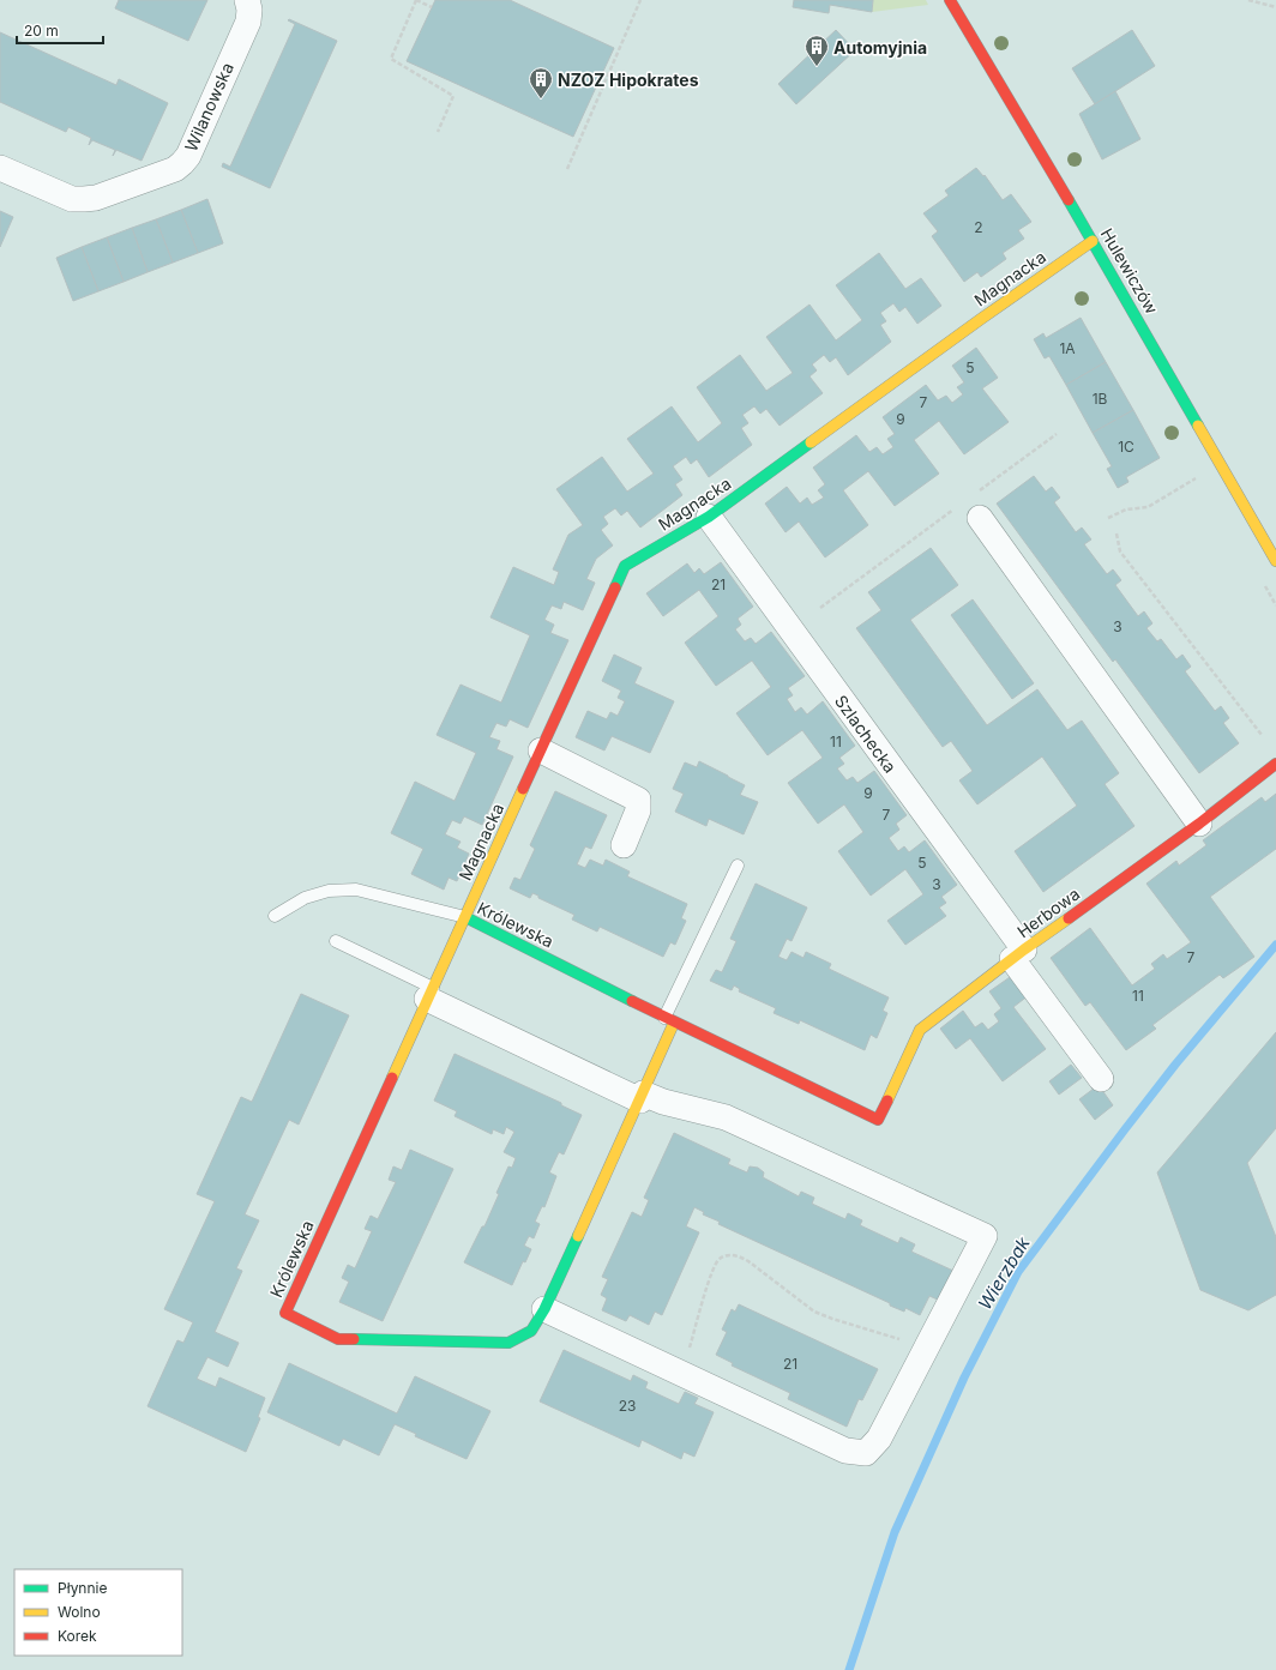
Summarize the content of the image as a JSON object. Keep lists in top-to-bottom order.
{
  "streets": {
    "street": [
      "Wilanowska",
      "Hulewiczów",
      "Magnacka",
      "Szlachecka",
      "Herbowa",
      "Królewska"
    ]
  },
  "crossings": [
    ["Hulewiczów", "Magnacka"],
    ["Magnacka", "Szlachecka"],
    ["Magnacka", "Królewska"],
    ["Szlachecka", "Herbowa"],
    ["Herbowa", "Królewska"]
  ],
  "water": ["Wierzbak"],
  "places": {
    "building": ["Automyjnia", "NZOZ Hipokrates"]
  },
  "house_numbers": [
    "2",
    "1A",
    "5",
    "1B",
    "7",
    "9",
    "1C",
    "21",
    "3",
    "11",
    "9",
    "7",
    "5",
    "3",
    "7",
    "11",
    "21",
    "23"
  ],
  "legend": ["Płynnie", "Wolno", "Korek"],
  "scale_bar": "20 m"
}
